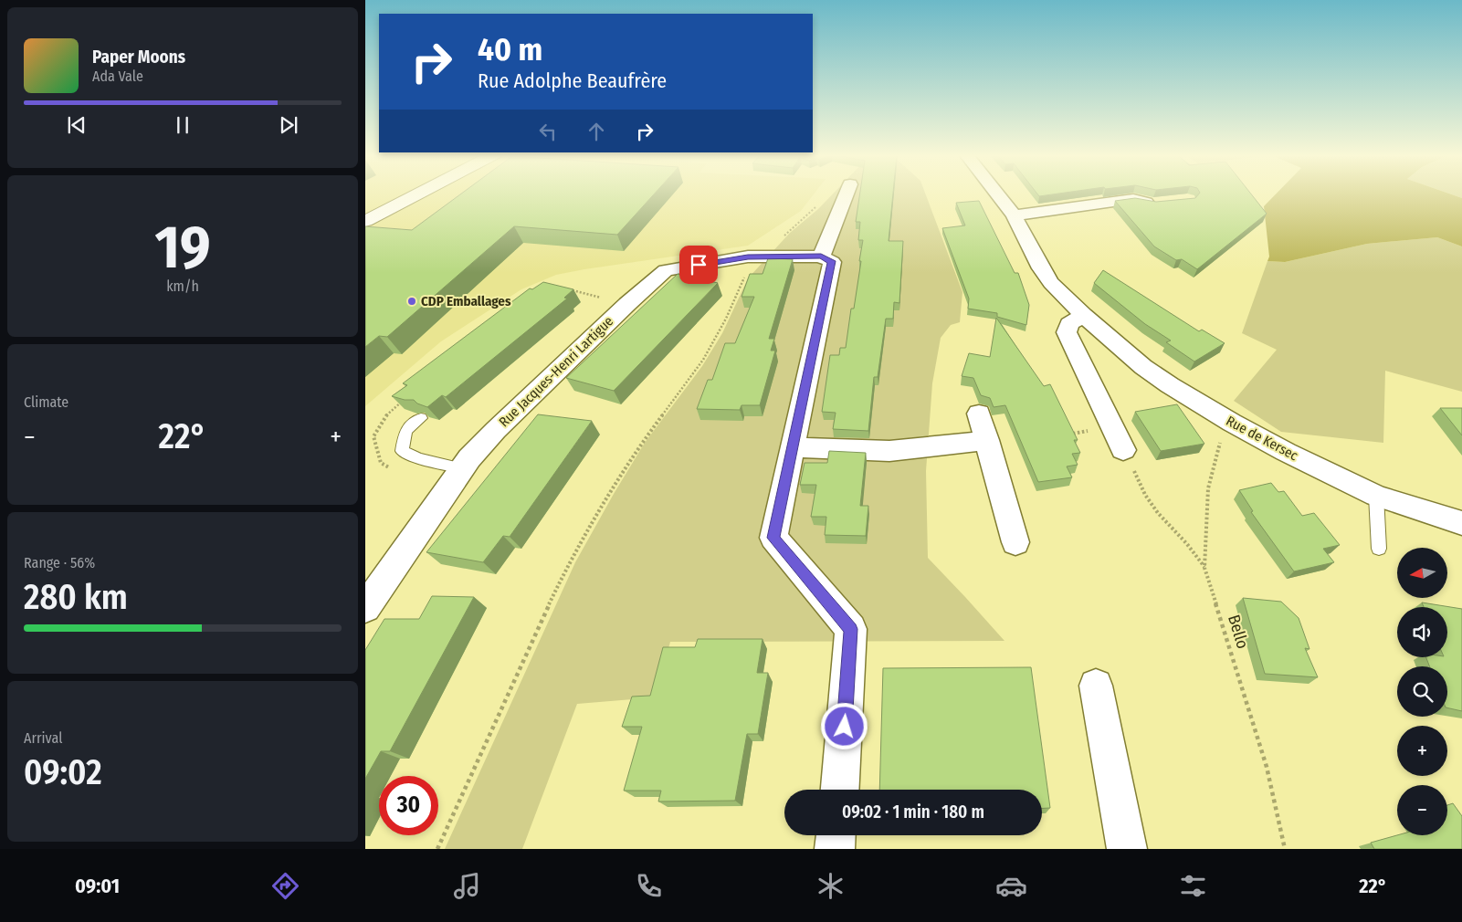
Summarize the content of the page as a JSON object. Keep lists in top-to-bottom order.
{
  "streets": {
    "street": ["Rue Jacques-Henri Lartigue", "Rue de Kersec"],
    "path": ["Bello"]
  },
  "crossings": [
    ["Rue de Kersec", "Bello"]
  ],
  "places": ["CDP Emballages"],
  "north": "left",
  "page": {
    "turn": ["40 m", "Rue Adolphe Beaufrère"],
    "song": ["Paper Moons", "Ada Vale"],
    "tile": [
      ["19", "km/h"],
      "Climate",
      ["Range · 56%", "280 km"],
      ["Arrival", "09:02"]
    ],
    "heat": ["−", "22°", "+"],
    "map_buttons": ["+", "−"],
    "limit": "30",
    "trip": "09:02 · 1 min · 180 m",
    "tabs": ["09:01", "22°"]
  }
}
